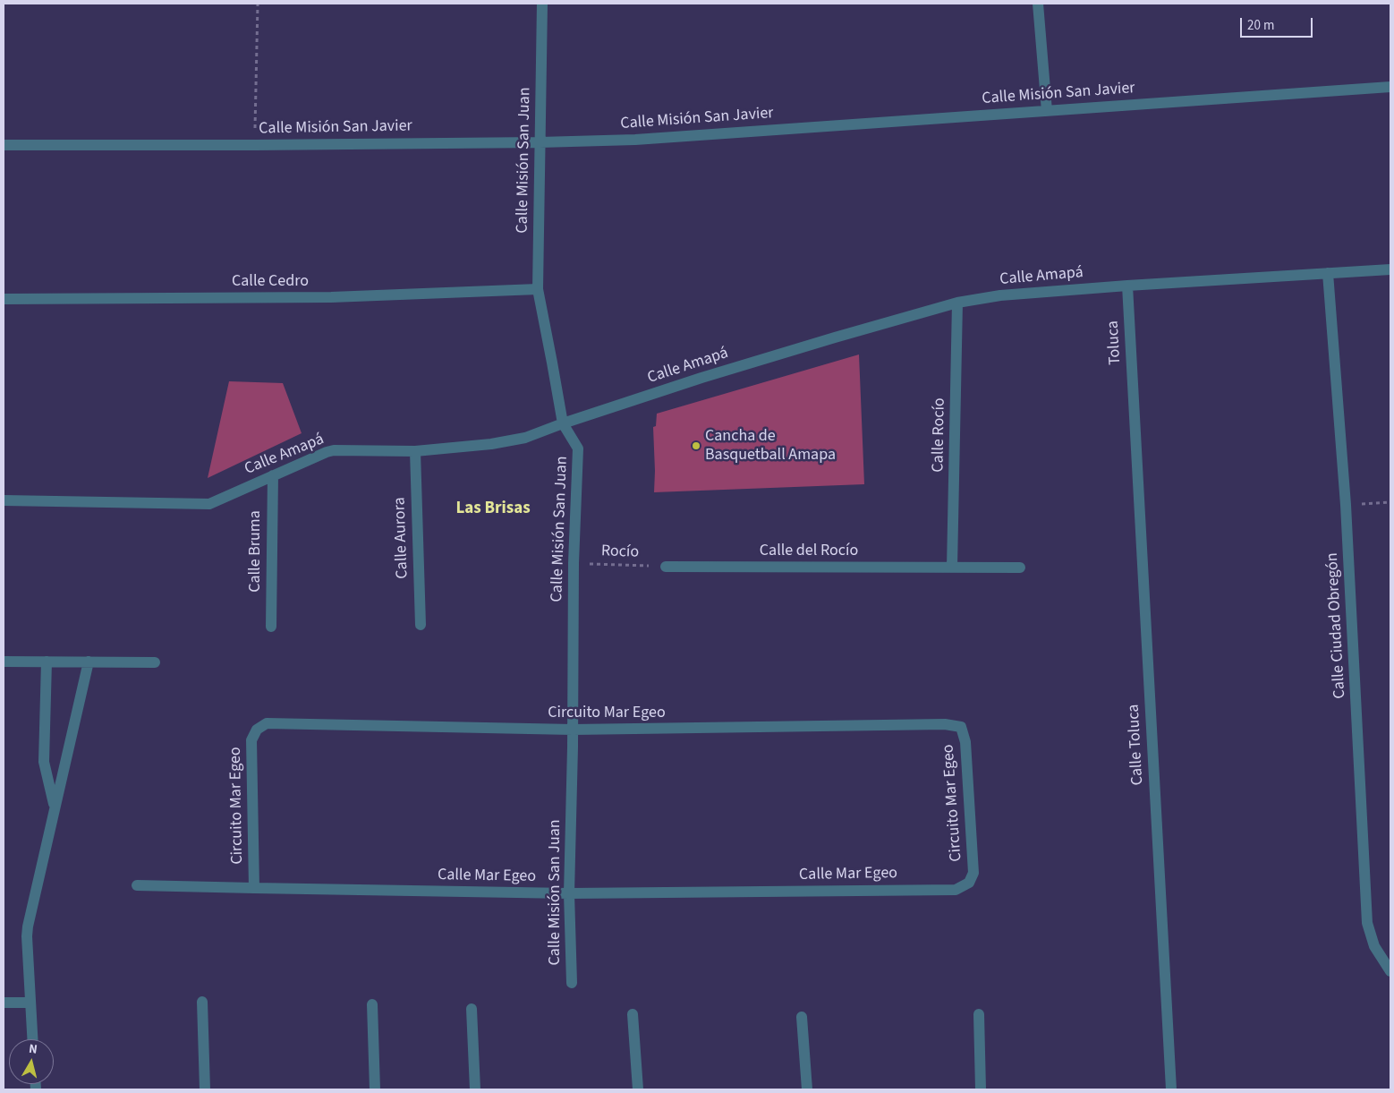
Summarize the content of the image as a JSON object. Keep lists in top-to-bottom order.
{
  "streets": {
    "street": [
      "Calle Misión San Javier",
      "Calle Misión San Juan",
      "Calle Amapá",
      "Calle Cedro",
      "Toluca",
      "Calle Rocío",
      "Calle Aurora",
      "Calle Bruma",
      "Calle del Rocío",
      "Calle Ciudad Obregón",
      "Circuito Mar Egeo",
      "Calle Toluca",
      "Calle Mar Egeo"
    ],
    "path": ["Rocío"]
  },
  "crossings": [
    ["Calle Misión San Javier", "Calle Misión San Juan"],
    ["Calle Misión San Juan", "Calle Amapá"],
    ["Calle Misión San Juan", "Calle Cedro"],
    ["Calle Misión San Juan", "Rocío"],
    ["Calle Misión San Juan", "Circuito Mar Egeo"],
    ["Calle Misión San Juan", "Calle Mar Egeo"],
    ["Calle Amapá", "Toluca"],
    ["Calle Amapá", "Calle Rocío"],
    ["Calle Amapá", "Calle Aurora"],
    ["Calle Amapá", "Calle Bruma"],
    ["Calle Amapá", "Calle Ciudad Obregón"],
    ["Toluca", "Calle Toluca"],
    ["Calle Rocío", "Calle del Rocío"],
    ["Calle del Rocío", "Rocío"],
    ["Circuito Mar Egeo", "Calle Mar Egeo"]
  ],
  "districts": ["Las Brisas"],
  "places": ["Cancha de Basquetball Amapa"],
  "scale_bar": "20 m",
  "north": "top"
}
